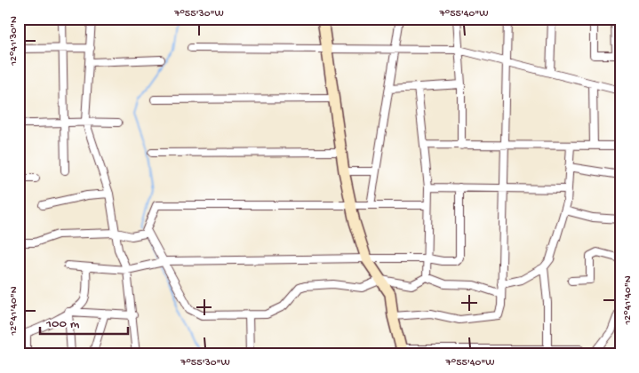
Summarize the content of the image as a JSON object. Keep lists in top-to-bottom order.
{
  "scale_bar": "100 m",
  "coordinates": [
    "7°55'30\"W",
    "7°55'40\"W",
    "12°41'30\"N",
    "12°41'40\"N"
  ]
}
